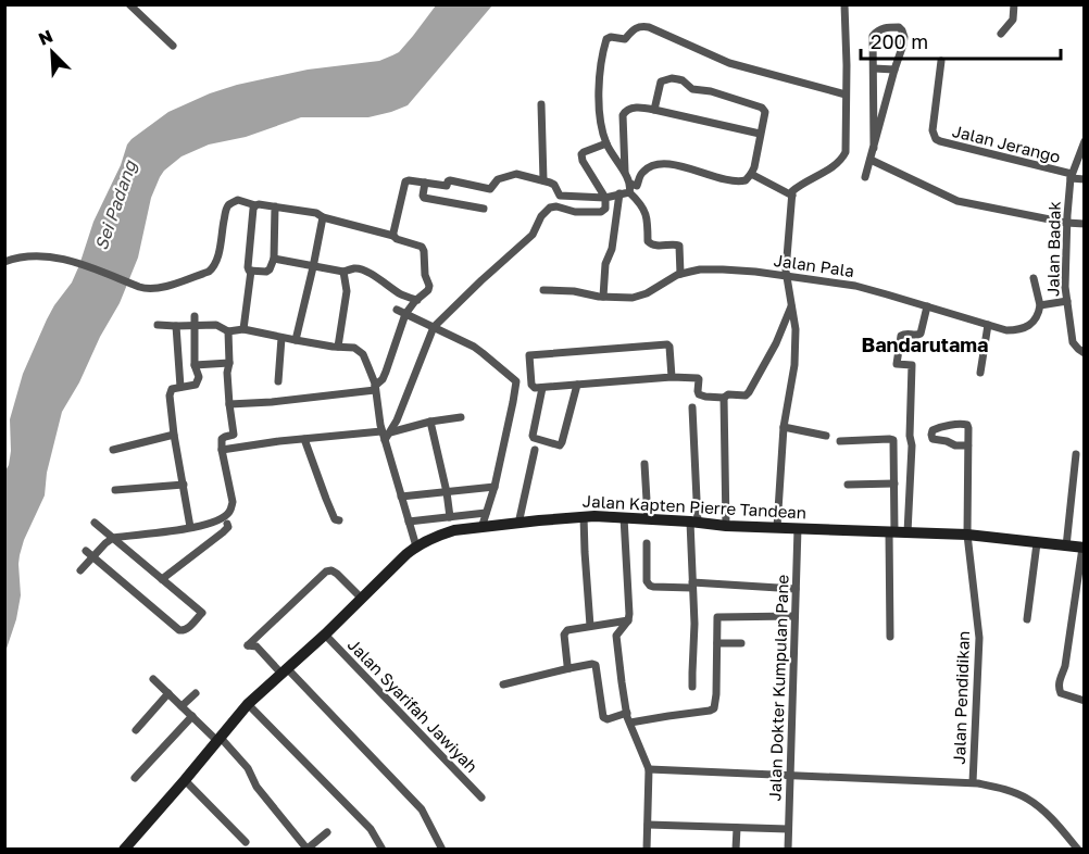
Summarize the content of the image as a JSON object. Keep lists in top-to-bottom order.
{
  "streets": {
    "main road": ["Jalan Kapten Pierre Tandean"],
    "street": [
      "Jalan Jerango",
      "Jalan Badak",
      "Jalan Pala",
      "Jalan Dokter Kumpulan Pane",
      "Jalan Pendidikan",
      "Jalan Syarifah Jawiyah"
    ]
  },
  "crossings": [
    ["Jalan Jerango", "Jalan Badak"],
    ["Jalan Kapten Pierre Tandean", "Jalan Dokter Kumpulan Pane"],
    ["Jalan Kapten Pierre Tandean", "Jalan Pendidikan"],
    ["Jalan Kapten Pierre Tandean", "Jalan Syarifah Jawiyah"]
  ],
  "districts": ["Bandarutama"],
  "water": ["Sei Padang"],
  "scale_bar": "200 m",
  "north": "top left"
}
